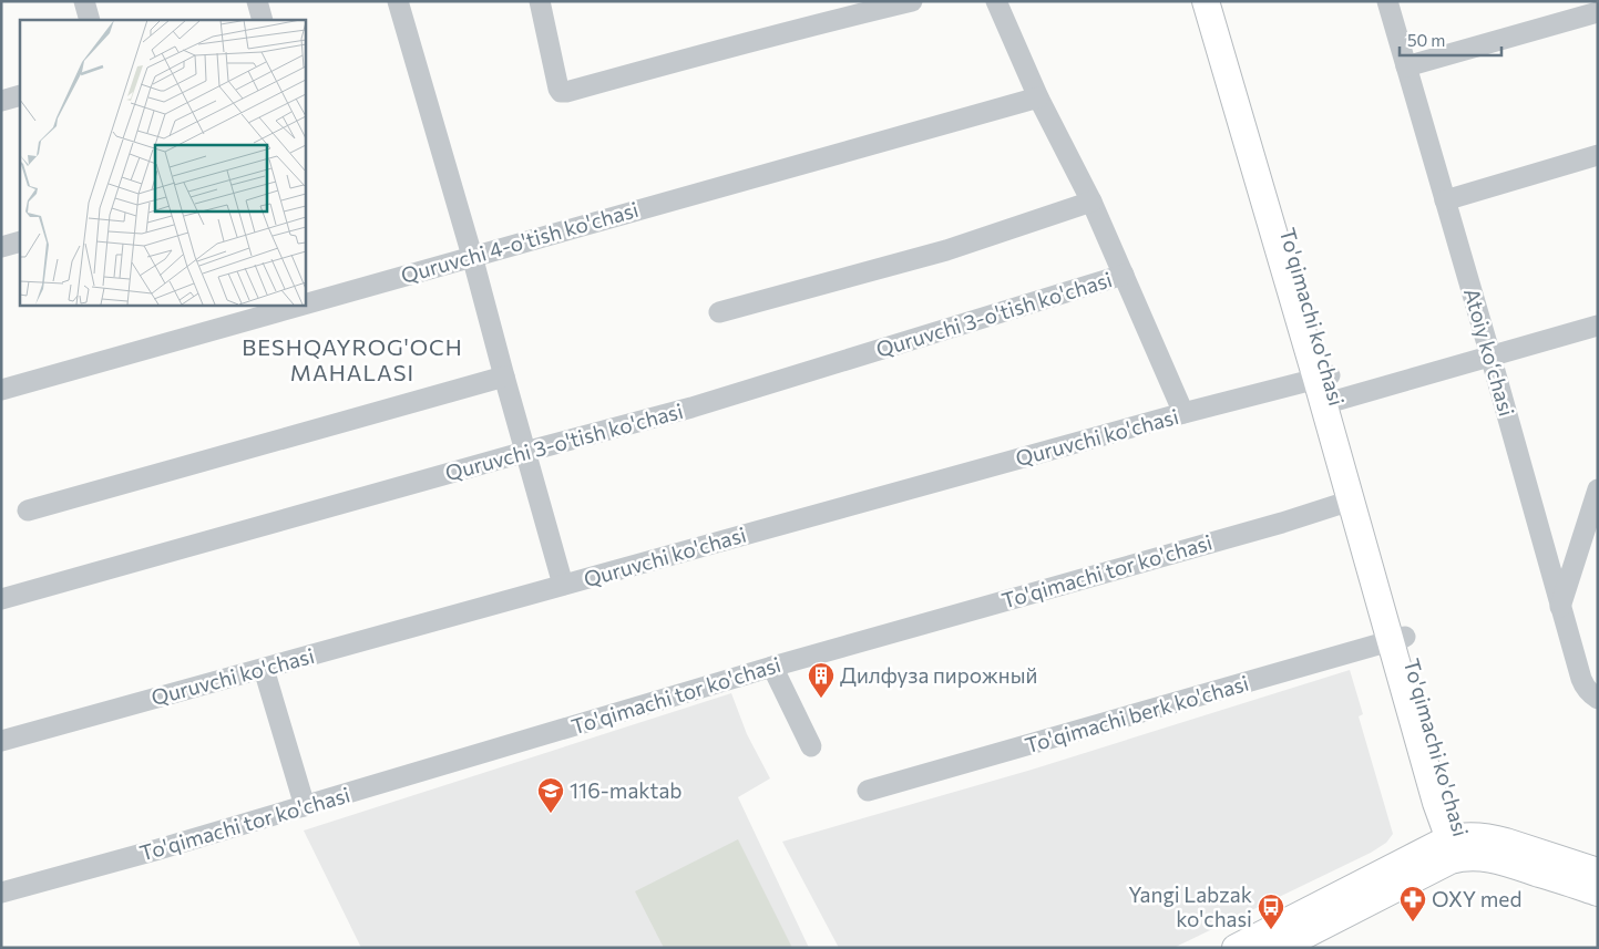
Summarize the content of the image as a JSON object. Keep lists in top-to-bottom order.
{
  "streets": {
    "main road": ["To'qimachi ko'chasi"],
    "street": [
      "Quruvchi 4-o'tish ko'chasi",
      "Quruvchi 3-o'tish ko'chasi",
      "Atoiy koʻchasi",
      "Quruvchi ko'chasi",
      "To'qimachi tor ko'chasi",
      "To'qimachi berk ko'chasi"
    ]
  },
  "crossings": [
    ["To'qimachi ko'chasi", "Quruvchi ko'chasi"],
    ["To'qimachi ko'chasi", "To'qimachi tor ko'chasi"],
    ["To'qimachi ko'chasi", "To'qimachi berk ko'chasi"],
    ["Atoiy koʻchasi", "Quruvchi ko'chasi"]
  ],
  "districts": ["BESHQAYROG'OCH MAHALASI"],
  "places": {
    "building": ["Дилфуза пирожный"],
    "school or university": ["116-maktab"],
    "pharmacy": ["OXY med"],
    "bus stop": ["Yangi Labzak ko'chasi"]
  },
  "scale_bar": "50 m"
}
